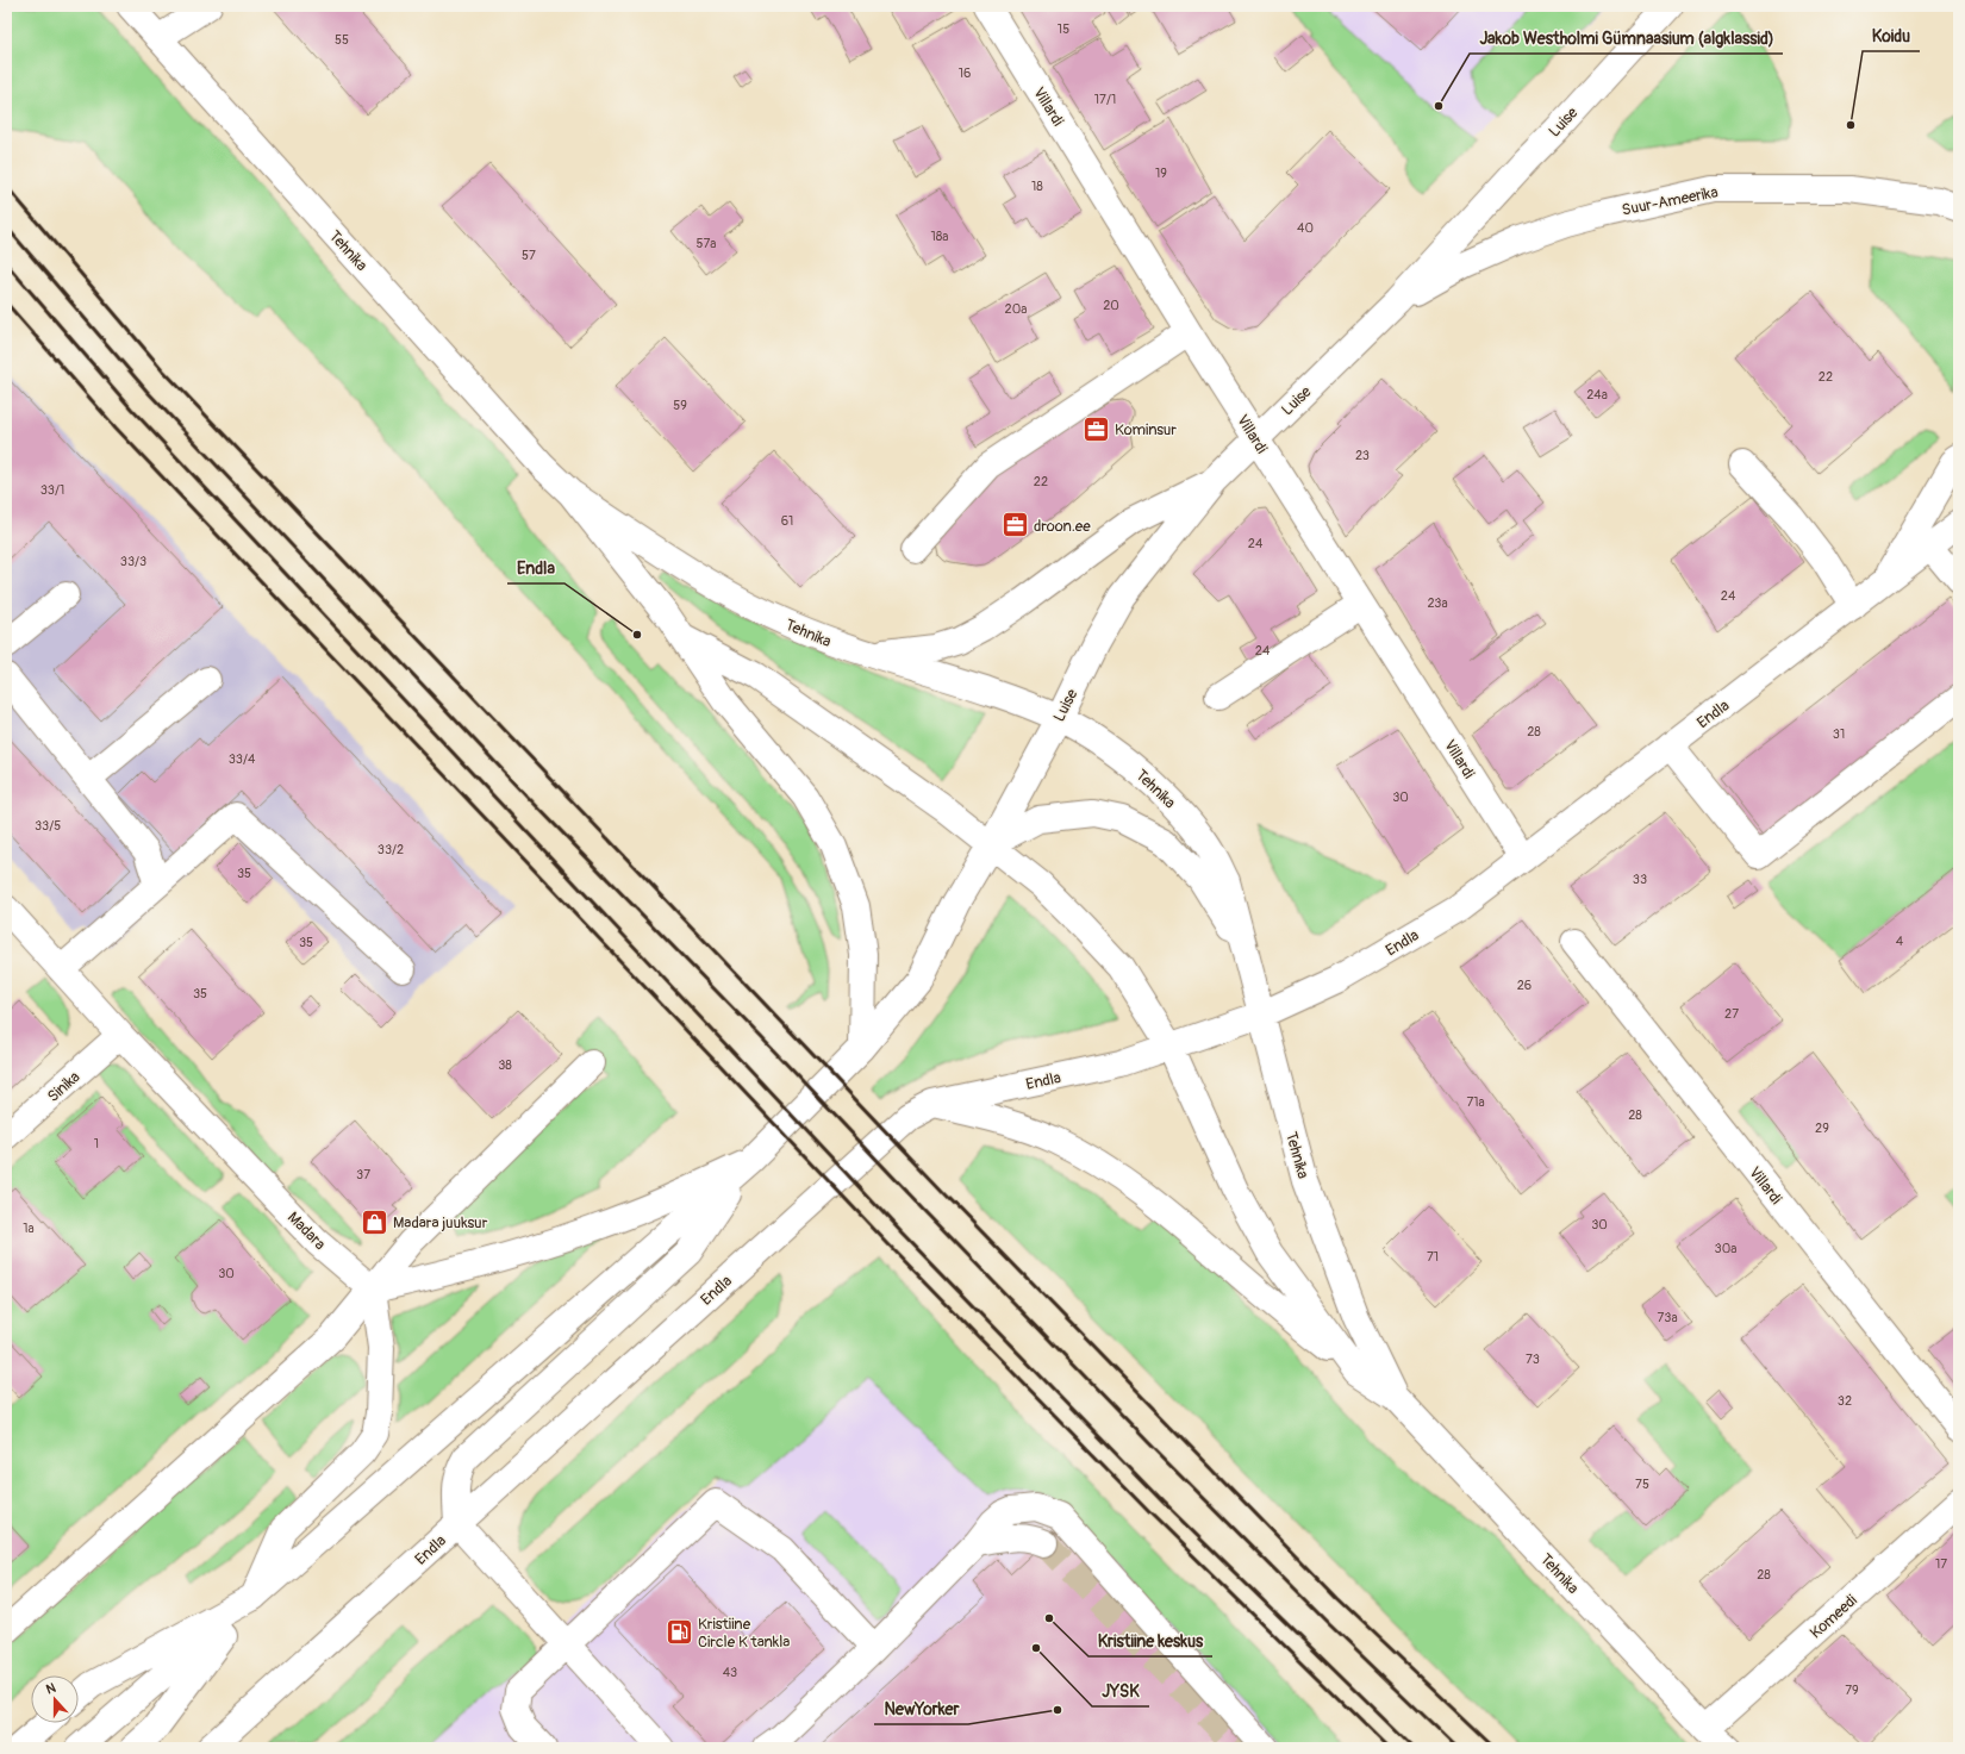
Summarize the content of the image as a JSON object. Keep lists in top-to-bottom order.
{
  "streets": {
    "main road": [
      "Villardi",
      "Luise",
      "Suur-Ameerika",
      "Tehnika",
      "Endla",
      "Sinika",
      "Madara",
      "Komeedi"
    ]
  },
  "crossings": [
    ["Villardi", "Luise"],
    ["Villardi", "Endla"],
    ["Luise", "Suur-Ameerika"],
    ["Luise", "Tehnika"],
    ["Tehnika", "Endla"],
    ["Tehnika", "Komeedi"],
    ["Sinika", "Madara"]
  ],
  "places": {
    "other": [
      "Jakob Westholmi Gümnaasium (algklassid)",
      "Koidu",
      "Endla",
      "Kristiine keskus",
      "JYSK",
      "NewYorker"
    ],
    "office": ["Kominsur", "droon.ee"],
    "shop": ["Madara juuksur"],
    "fuel station": ["Kristiine Circle K tankla"]
  },
  "house_numbers": [
    "15",
    "55",
    "16",
    "17/1",
    "19",
    "18",
    "40",
    "18a",
    "57a",
    "57",
    "20",
    "20a",
    "22",
    "24a",
    "59",
    "23",
    "22",
    "33/1",
    "61",
    "24",
    "33/3",
    "24",
    "23a",
    "24",
    "28",
    "31",
    "33/4",
    "30",
    "33/5",
    "33/2",
    "35",
    "33",
    "4",
    "35",
    "26",
    "35",
    "27",
    "38",
    "71a",
    "28",
    "29",
    "1",
    "37",
    "30",
    "1a",
    "30a",
    "71",
    "30",
    "73a",
    "73",
    "32",
    "75",
    "17",
    "28",
    "43",
    "79"
  ],
  "north": "top"
}
